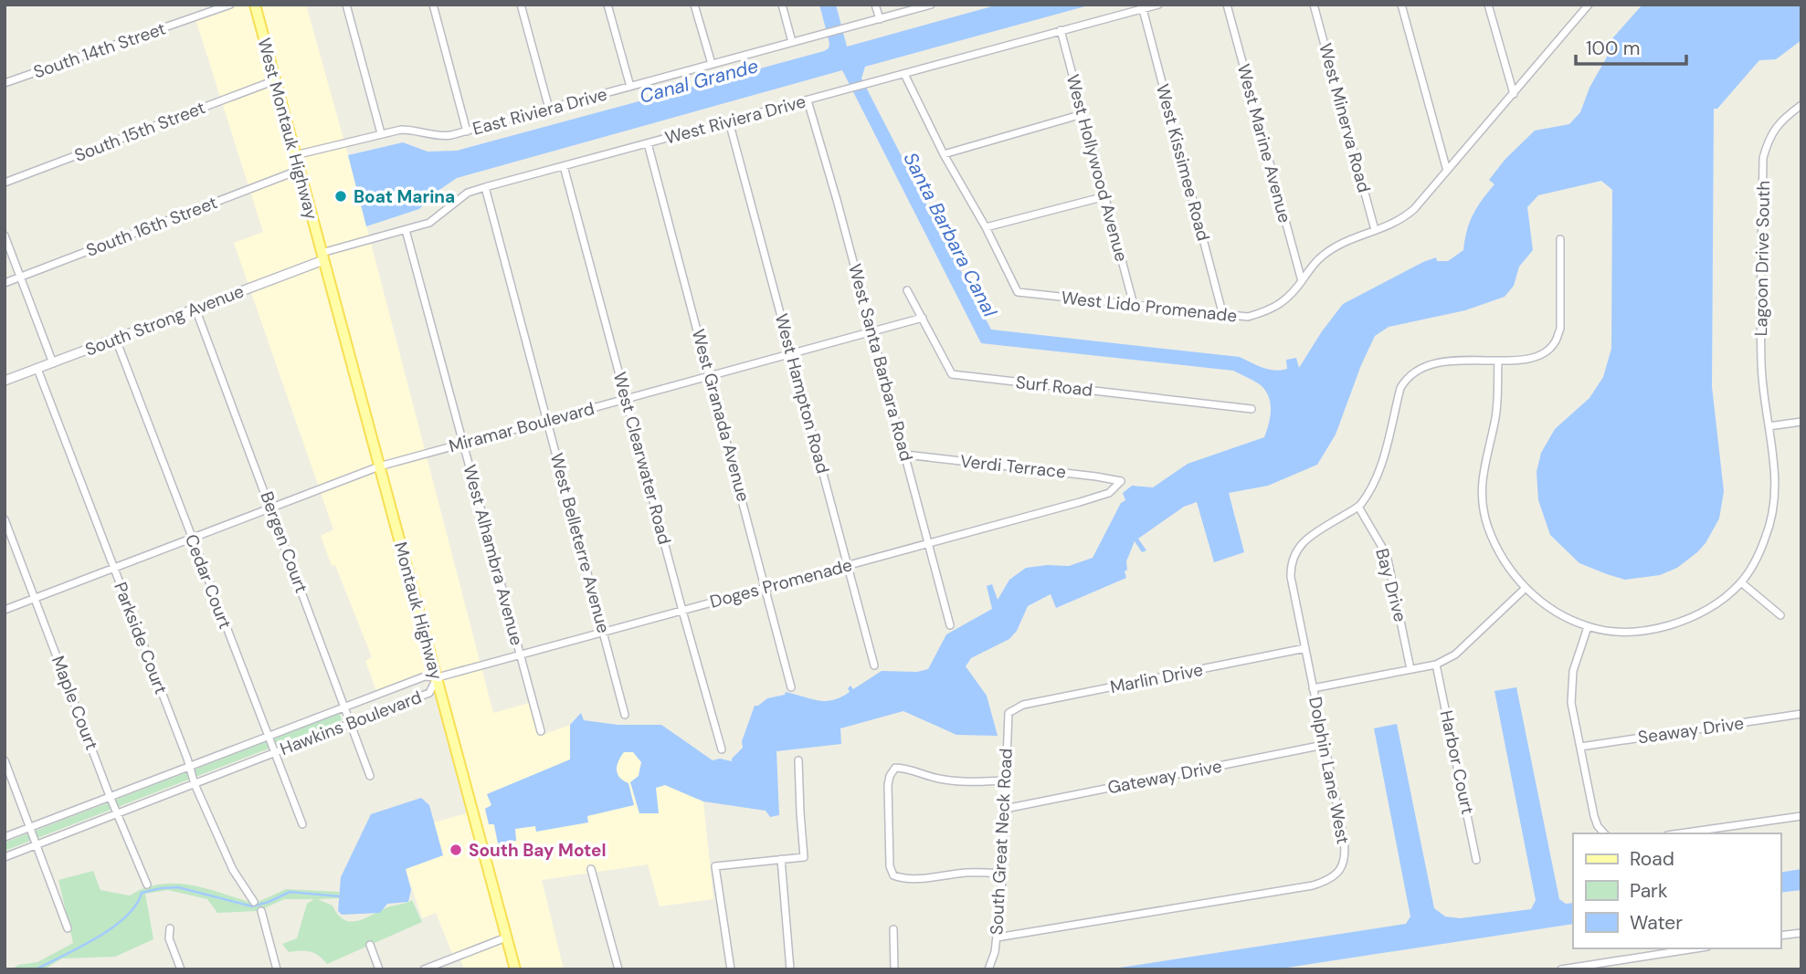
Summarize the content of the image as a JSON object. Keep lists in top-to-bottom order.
{
  "streets": {
    "main road": ["West Montauk Highway", "Montauk Highway"],
    "street": [
      "South 14th Street",
      "East Riviera Drive",
      "West Minerva Road",
      "West Riviera Drive",
      "South 15th Street",
      "West Marine Avenue",
      "West Kissimee Road",
      "West Hollywood Avenue",
      "South 16th Street",
      "Lagoon Drive South",
      "West Lido Promenade",
      "South Strong Avenue",
      "West Santa Barbara Road",
      "Surf Road",
      "West Hampton Road",
      "West Granada Avenue",
      "Miramar Boulevard",
      "West Clearwater Road",
      "Verdi Terrace",
      "Bergen Court",
      "West Belleterre Avenue",
      "West Alhambra Avenue",
      "Cedar Court",
      "Doges Promenade",
      "Bay Drive",
      "Parkside Court",
      "Marlin Drive",
      "Maple Court",
      "Hawkins Boulevard",
      "Seaway Drive",
      "Harbor Court",
      "Dolphin Lane West",
      "Gateway Drive",
      "South Great Neck Road"
    ]
  },
  "crossings": [
    ["East Riviera Drive", "West Montauk Highway"],
    ["West Minerva Road", "West Lido Promenade"],
    ["West Riviera Drive", "West Montauk Highway"],
    ["West Riviera Drive", "West Kissimee Road"],
    ["West Riviera Drive", "West Hollywood Avenue"],
    ["West Riviera Drive", "West Lido Promenade"],
    ["West Riviera Drive", "South Strong Avenue"],
    ["West Riviera Drive", "West Santa Barbara Road"],
    ["West Riviera Drive", "West Hampton Road"],
    ["West Riviera Drive", "West Granada Avenue"],
    ["West Riviera Drive", "West Clearwater Road"],
    ["West Riviera Drive", "West Belleterre Avenue"],
    ["West Riviera Drive", "West Alhambra Avenue"],
    ["West Riviera Drive", "Montauk Highway"],
    ["West Montauk Highway", "South 15th Street"],
    ["West Montauk Highway", "South 16th Street"],
    ["West Montauk Highway", "South Strong Avenue"],
    ["West Montauk Highway", "Montauk Highway"],
    ["West Marine Avenue", "West Lido Promenade"],
    ["West Kissimee Road", "West Lido Promenade"],
    ["West Hollywood Avenue", "West Lido Promenade"],
    ["South Strong Avenue", "Bergen Court"],
    ["South Strong Avenue", "Cedar Court"],
    ["South Strong Avenue", "Montauk Highway"],
    ["South Strong Avenue", "Parkside Court"],
    ["West Santa Barbara Road", "Miramar Boulevard"],
    ["West Santa Barbara Road", "Verdi Terrace"],
    ["West Santa Barbara Road", "Doges Promenade"],
    ["Surf Road", "Miramar Boulevard"],
    ["West Hampton Road", "Miramar Boulevard"],
    ["West Hampton Road", "Doges Promenade"],
    ["West Granada Avenue", "Miramar Boulevard"],
    ["West Granada Avenue", "Doges Promenade"],
    ["Miramar Boulevard", "West Clearwater Road"],
    ["Miramar Boulevard", "Bergen Court"],
    ["Miramar Boulevard", "West Belleterre Avenue"],
    ["Miramar Boulevard", "West Alhambra Avenue"],
    ["Miramar Boulevard", "Cedar Court"],
    ["Miramar Boulevard", "Montauk Highway"],
    ["Miramar Boulevard", "Parkside Court"],
    ["Miramar Boulevard", "Maple Court"],
    ["West Clearwater Road", "Doges Promenade"],
    ["Verdi Terrace", "Doges Promenade"],
    ["Bergen Court", "Hawkins Boulevard"],
    ["West Belleterre Avenue", "Doges Promenade"],
    ["West Alhambra Avenue", "Doges Promenade"],
    ["Cedar Court", "Hawkins Boulevard"],
    ["Doges Promenade", "Montauk Highway"],
    ["Doges Promenade", "Hawkins Boulevard"],
    ["Bay Drive", "Dolphin Lane West"],
    ["Montauk Highway", "Hawkins Boulevard"],
    ["Parkside Court", "Hawkins Boulevard"],
    ["Marlin Drive", "Dolphin Lane West"],
    ["Marlin Drive", "South Great Neck Road"],
    ["Maple Court", "Hawkins Boulevard"],
    ["Dolphin Lane West", "Gateway Drive"],
    ["Dolphin Lane West", "South Great Neck Road"],
    ["Gateway Drive", "South Great Neck Road"]
  ],
  "water": ["Canal Grande", "Santa Barbara Canal"],
  "places": ["Boat Marina", "South Bay Motel"],
  "legend": ["Road", "Park", "Water"],
  "scale_bar": "100 m"
}
